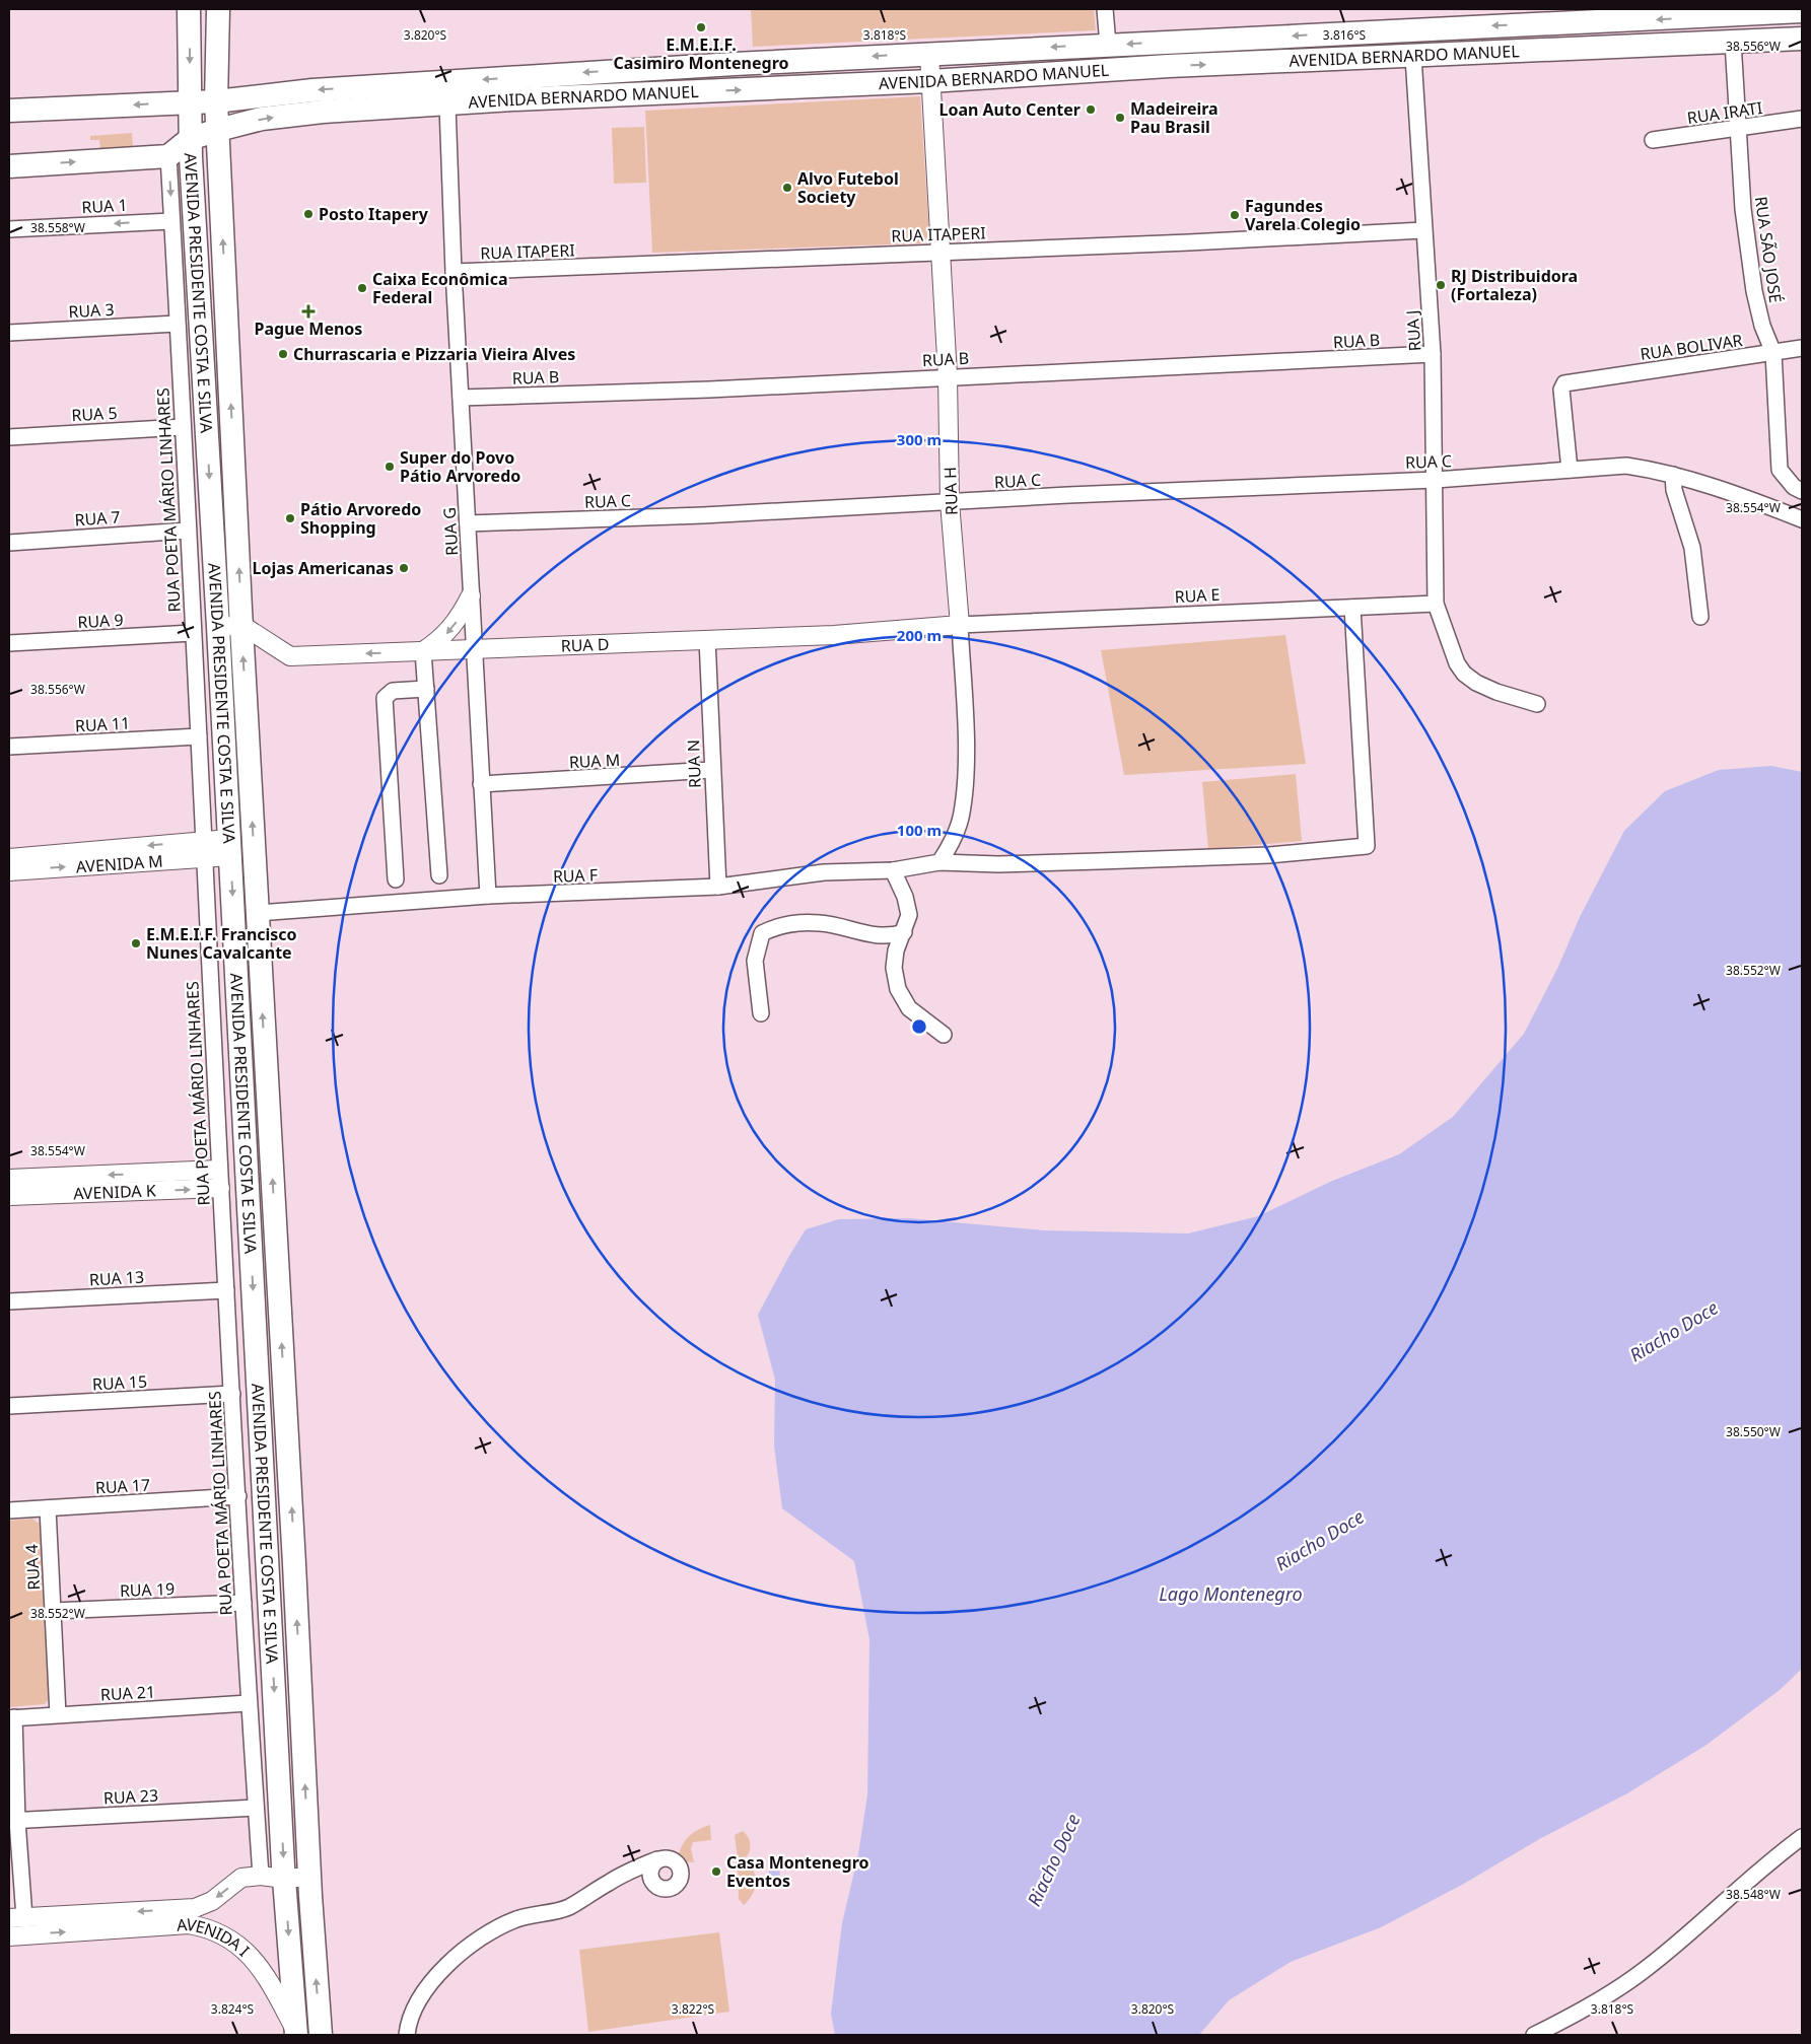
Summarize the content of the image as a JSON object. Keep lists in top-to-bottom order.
{
  "streets": {
    "main road": ["AVENIDA BERNARDO MANUEL", "AVENIDA PRESIDENTE COSTA E SILVA"],
    "street": [
      "RUA IRATI",
      "RUA 1",
      "RUA ITAPERI",
      "RUA SÃO JOSÉ",
      "RUA 3",
      "RUA J",
      "RUA B",
      "RUA BOLIVAR",
      "RUA 5",
      "RUA C",
      "RUA H",
      "RUA POETA MÁRIO LINHARES",
      "RUA 7",
      "RUA G",
      "RUA E",
      "RUA 9",
      "RUA D",
      "RUA 11",
      "RUA M",
      "RUA N",
      "AVENIDA M",
      "RUA F",
      "AVENIDA K",
      "RUA 13",
      "RUA 15",
      "RUA 17",
      "RUA 4",
      "RUA 19",
      "RUA 21",
      "RUA 23",
      "AVENIDA I"
    ]
  },
  "crossings": [
    ["AVENIDA BERNARDO MANUEL", "RUA SÃO JOSÉ"],
    ["AVENIDA BERNARDO MANUEL", "AVENIDA PRESIDENTE COSTA E SILVA"],
    ["AVENIDA BERNARDO MANUEL", "RUA J"],
    ["AVENIDA BERNARDO MANUEL", "RUA H"],
    ["AVENIDA BERNARDO MANUEL", "RUA POETA MÁRIO LINHARES"],
    ["AVENIDA BERNARDO MANUEL", "RUA G"],
    ["RUA IRATI", "RUA SÃO JOSÉ"],
    ["RUA 1", "RUA POETA MÁRIO LINHARES"],
    ["RUA ITAPERI", "RUA J"],
    ["RUA ITAPERI", "RUA H"],
    ["RUA ITAPERI", "RUA G"],
    ["RUA SÃO JOSÉ", "RUA BOLIVAR"],
    ["AVENIDA PRESIDENTE COSTA E SILVA", "RUA D"],
    ["AVENIDA PRESIDENTE COSTA E SILVA", "AVENIDA M"],
    ["AVENIDA PRESIDENTE COSTA E SILVA", "RUA F"],
    ["AVENIDA PRESIDENTE COSTA E SILVA", "AVENIDA I"],
    ["RUA 3", "RUA POETA MÁRIO LINHARES"],
    ["RUA J", "RUA B"],
    ["RUA J", "RUA C"],
    ["RUA J", "RUA E"],
    ["RUA B", "RUA H"],
    ["RUA B", "RUA G"],
    ["RUA BOLIVAR", "RUA C"],
    ["RUA 5", "RUA POETA MÁRIO LINHARES"],
    ["RUA C", "RUA H"],
    ["RUA C", "RUA G"],
    ["RUA H", "RUA E"],
    ["RUA H", "RUA D"],
    ["RUA H", "RUA F"],
    ["RUA POETA MÁRIO LINHARES", "RUA 7"],
    ["RUA POETA MÁRIO LINHARES", "RUA 9"],
    ["RUA POETA MÁRIO LINHARES", "RUA 11"],
    ["RUA POETA MÁRIO LINHARES", "AVENIDA M"],
    ["RUA POETA MÁRIO LINHARES", "AVENIDA K"],
    ["RUA POETA MÁRIO LINHARES", "RUA 13"],
    ["RUA POETA MÁRIO LINHARES", "RUA 15"],
    ["RUA POETA MÁRIO LINHARES", "RUA 17"],
    ["RUA POETA MÁRIO LINHARES", "RUA 19"],
    ["RUA POETA MÁRIO LINHARES", "RUA 21"],
    ["RUA POETA MÁRIO LINHARES", "RUA 23"],
    ["RUA POETA MÁRIO LINHARES", "AVENIDA I"],
    ["RUA G", "RUA D"],
    ["RUA G", "RUA M"],
    ["RUA G", "RUA F"],
    ["RUA E", "RUA D"],
    ["RUA E", "RUA F"],
    ["RUA D", "RUA N"],
    ["RUA M", "RUA N"],
    ["RUA N", "RUA F"],
    ["RUA 17", "RUA 4"],
    ["RUA 4", "RUA 19"],
    ["RUA 4", "RUA 21"]
  ],
  "one_way": ["RUA 1"],
  "water": ["Riacho Doce", "Lago Montenegro"],
  "places": {
    "other": [
      "E.M.E.I.F. Casimiro Montenegro",
      "Loan Auto Center",
      "Madeireira Pau Brasil",
      "Alvo Futebol Society",
      "Posto Itapery",
      "Fagundes Varela Colegio",
      "RJ Distribuidora (Fortaleza)",
      "Caixa Econômica Federal",
      "Churrascaria e Pizzaria Vieira Alves",
      "Super do Povo Pátio Arvoredo",
      "Pátio Arvoredo Shopping",
      "Lojas Americanas",
      "E.M.E.I.F. Francisco Nunes Cavalcante",
      "Casa Montenegro Eventos"
    ],
    "health": ["Pague Menos"]
  },
  "coordinates": [
    "3.816°S",
    "3.820°S",
    "3.818°S",
    "38.556°W",
    "38.558°W",
    "38.554°W",
    "38.552°W",
    "38.550°W",
    "38.548°W",
    "3.824°S",
    "3.822°S"
  ],
  "rings": ["300 m", "200 m", "100 m"]
}
